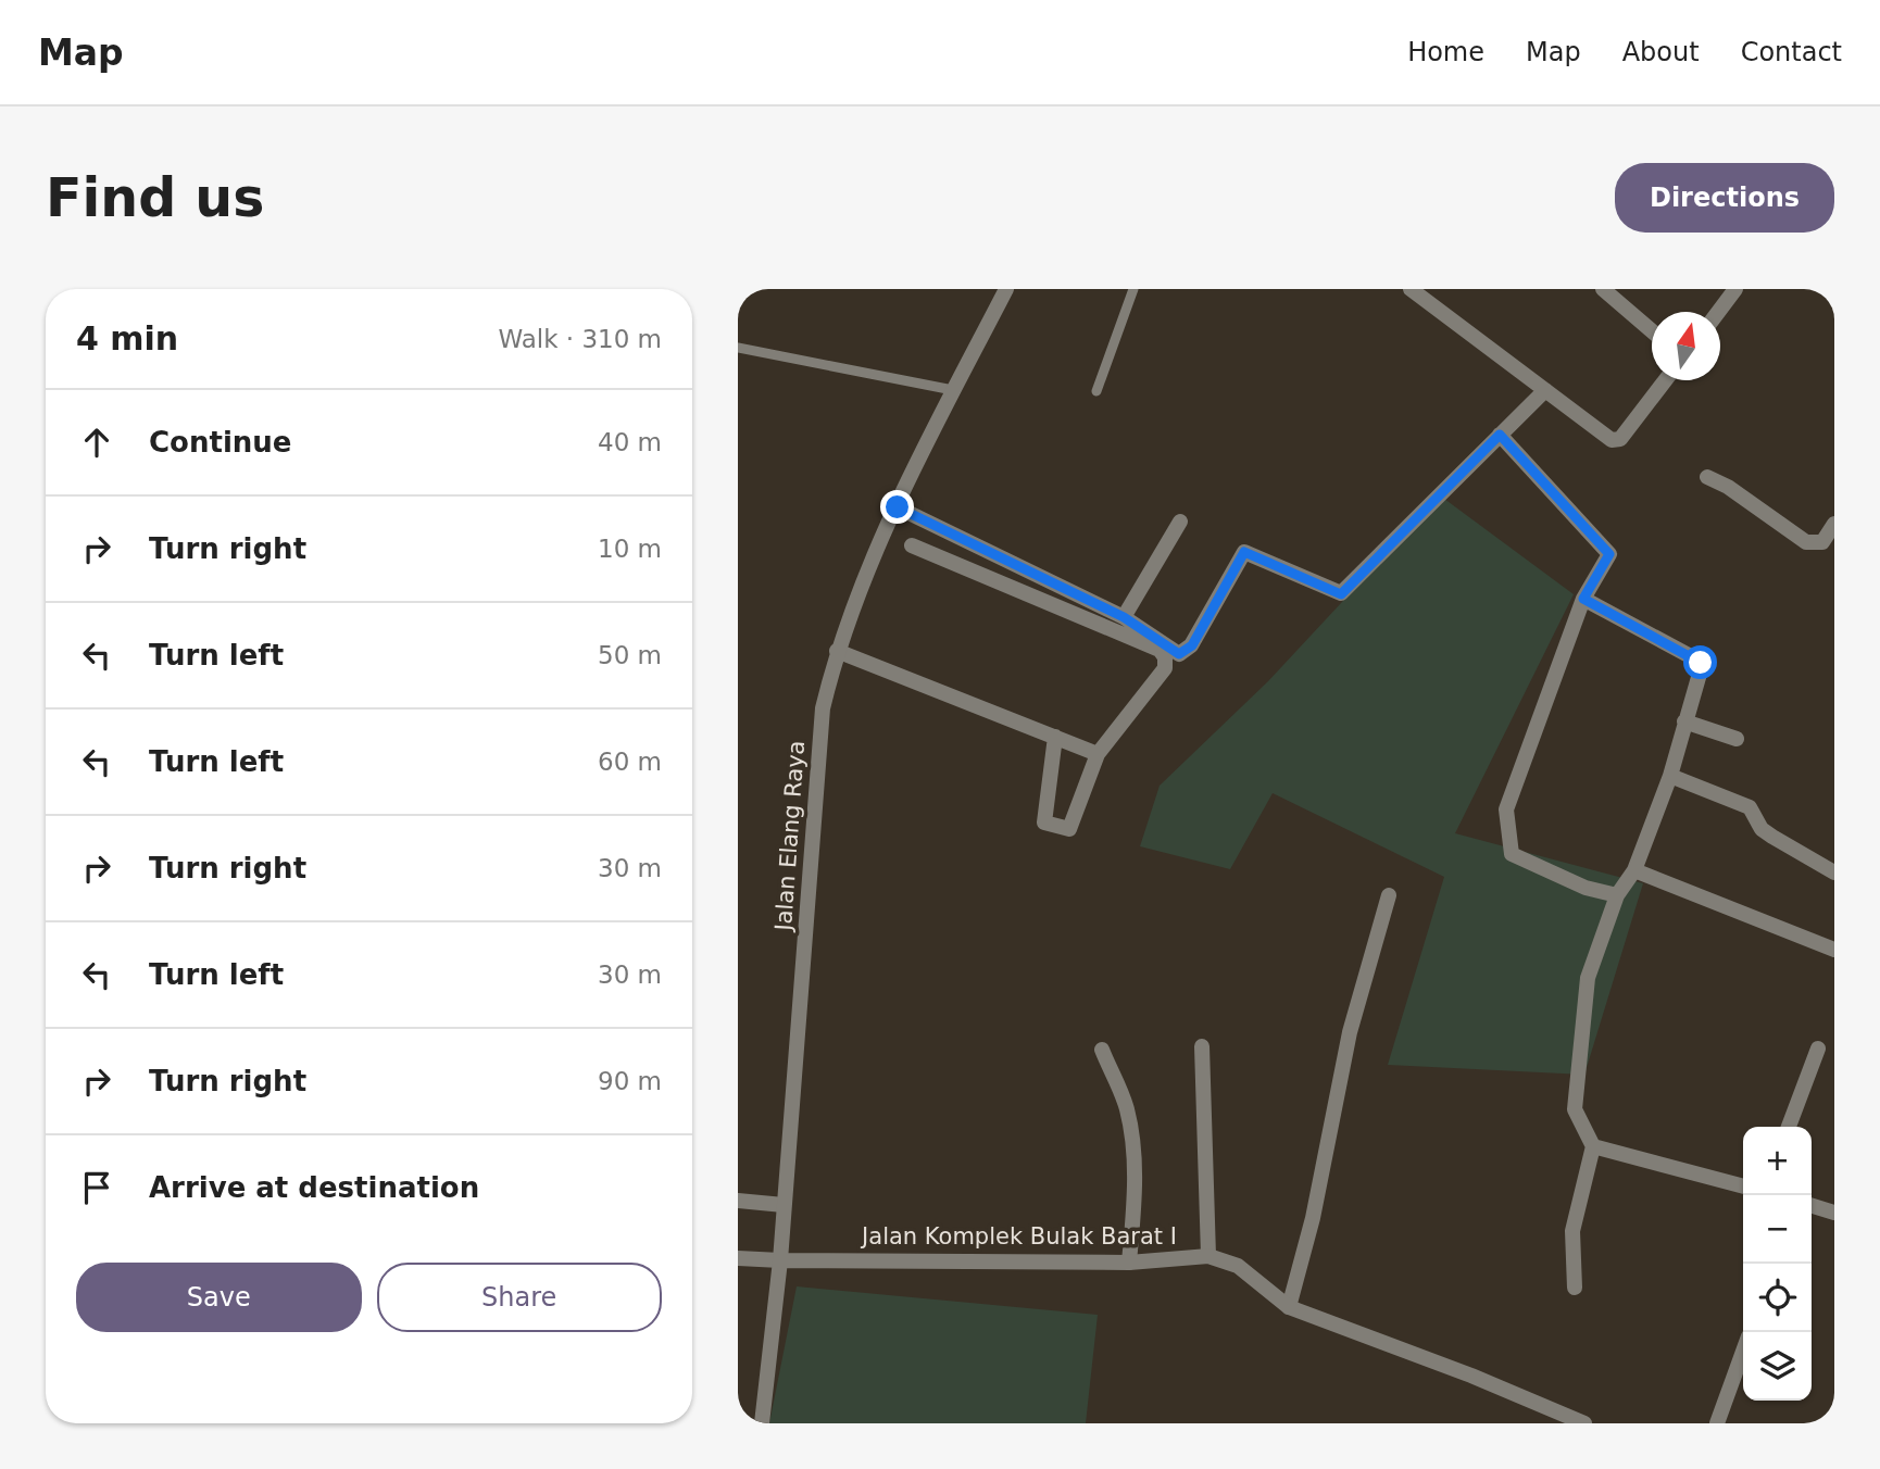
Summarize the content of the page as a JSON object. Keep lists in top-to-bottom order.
{
  "streets": {
    "street": ["Jalan Elang Raya", "Jalan Komplek Bulak Barat I"]
  },
  "crossings": [
    ["Jalan Elang Raya", "Jalan Komplek Bulak Barat I"]
  ],
  "north": "top",
  "page": {
    "header": "Map",
    "nav": [
      "Home",
      "Map",
      "About",
      "Contact"
    ],
    "buttons": [
      "Directions",
      ["Save", "Share"]
    ],
    "title": "Find us",
    "heading": ["4 min", "Walk · 310 m"],
    "list": [
      ["Continue", "40 m"],
      ["Turn right", "10 m"],
      ["Turn left", "50 m"],
      ["Turn left", "60 m"],
      ["Turn right", "30 m"],
      ["Turn left", "30 m"],
      ["Turn right", "90 m"],
      "Arrive at destination"
    ],
    "map_buttons": ["+", "−"]
  }
}
